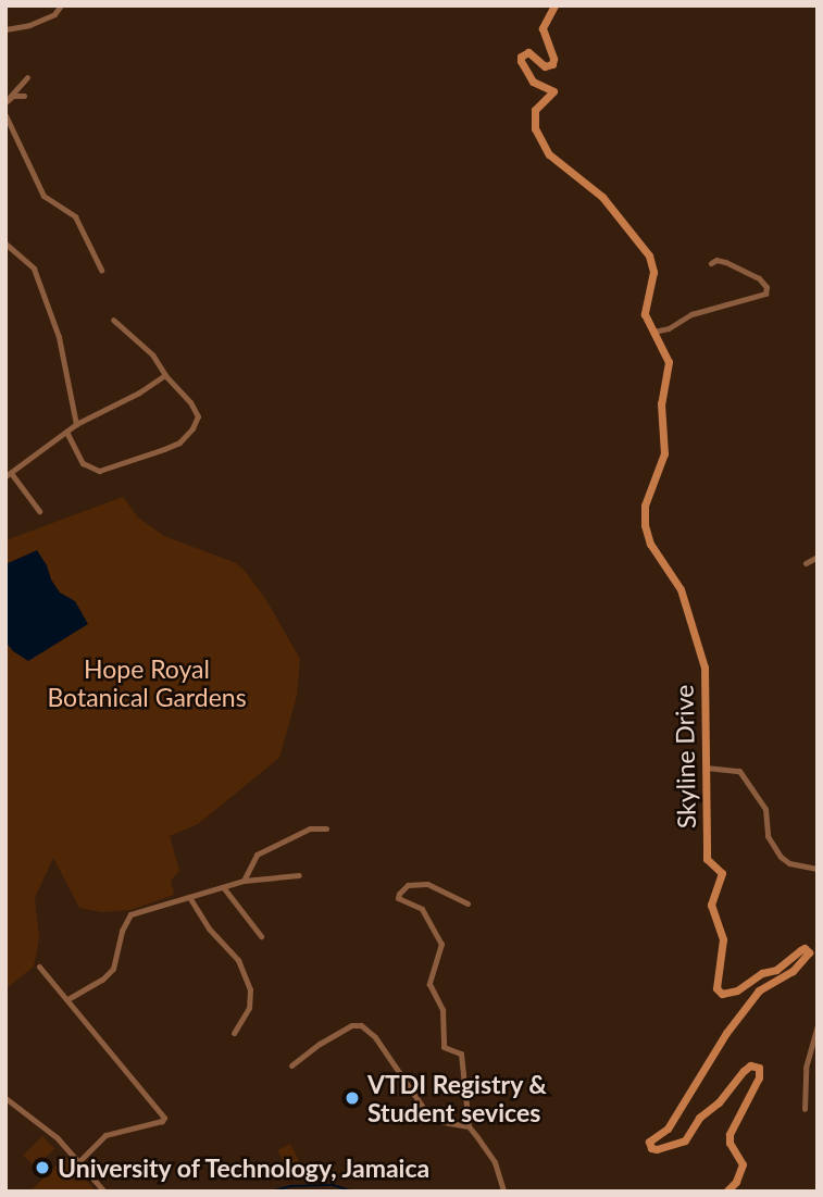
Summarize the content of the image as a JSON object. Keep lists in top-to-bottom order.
{
  "streets": {
    "street": ["Skyline Drive"]
  },
  "parks": ["Hope Royal Botanical Gardens"],
  "places": ["VTDI Registry & Student sevices", "University of Technology, Jamaica"]
}
